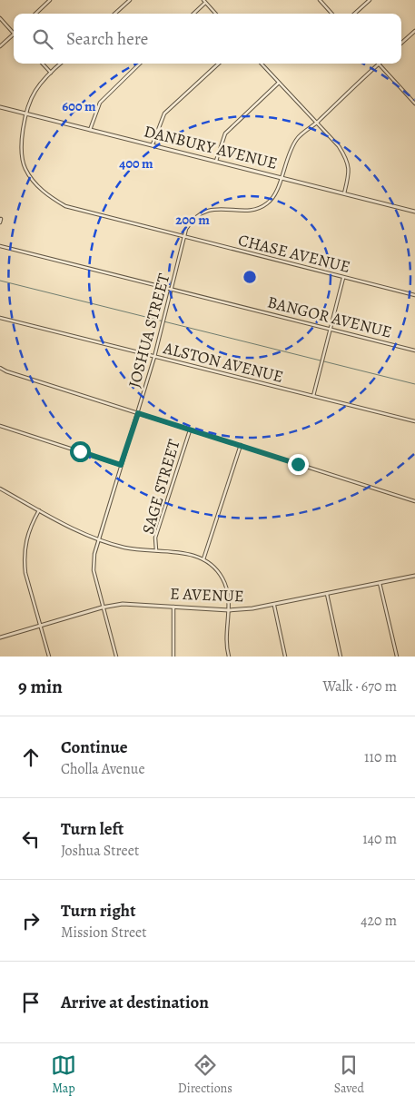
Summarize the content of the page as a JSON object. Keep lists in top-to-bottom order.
{
  "streets": {
    "street": [
      "DANBURY AVENUE",
      "CHASE AVENUE",
      "BANGOR AVENUE",
      "JOSHUA STREET",
      "ALSTON AVENUE",
      "SAGE STREET",
      "E AVENUE"
    ]
  },
  "crossings": [
    ["DANBURY AVENUE", "CHASE AVENUE"],
    ["DANBURY AVENUE", "JOSHUA STREET"],
    ["CHASE AVENUE", "JOSHUA STREET"],
    ["BANGOR AVENUE", "JOSHUA STREET"],
    ["JOSHUA STREET", "ALSTON AVENUE"],
    ["JOSHUA STREET", "E AVENUE"]
  ],
  "page": {
    "search": "Search here",
    "heading": ["9 min", "Walk · 670 m"],
    "list": [
      ["Continue", "Cholla Avenue", "110 m"],
      ["Turn left", "Joshua Street", "140 m"],
      ["Turn right", "Mission Street", "420 m"],
      "Arrive at destination"
    ],
    "nav": ["Map", "Directions", "Saved"]
  },
  "rings": ["600 m", "400 m", "200 m"]
}
